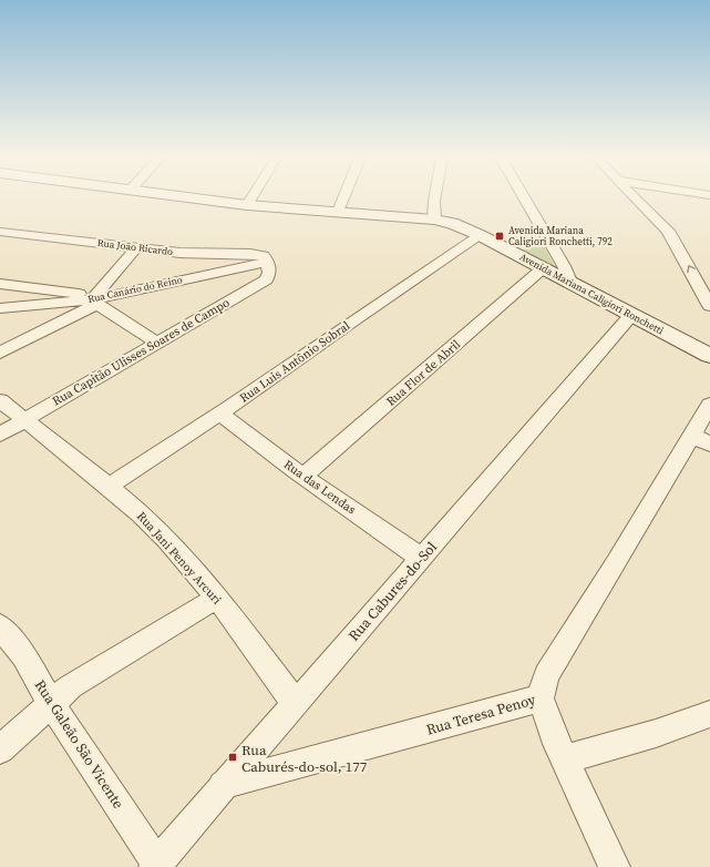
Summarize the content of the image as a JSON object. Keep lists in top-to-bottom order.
{
  "streets": {
    "street": [
      "Rua João Ricardo",
      "Rua Canário do Reino",
      "Avenida Mariana Caligiori Ronchetti",
      "Rua Capitão Ulisses Soares de Campo",
      "Rua Luis Antônio Sobral",
      "Rua Flor de Abril",
      "Rua das Lendas",
      "Rua Jani Penoy Arcuri",
      "Rua Cabures-do-Sol",
      "Rua Teresa Penoy",
      "Rua Galeão São Vicente"
    ]
  },
  "crossings": [
    ["Rua João Ricardo", "Rua Canário do Reino"],
    ["Rua João Ricardo", "Rua Capitão Ulisses Soares de Campo"],
    ["Rua Canário do Reino", "Rua Capitão Ulisses Soares de Campo"],
    ["Avenida Mariana Caligiori Ronchetti", "Rua Luis Antônio Sobral"],
    ["Avenida Mariana Caligiori Ronchetti", "Rua Flor de Abril"],
    ["Avenida Mariana Caligiori Ronchetti", "Rua Cabures-do-Sol"],
    ["Rua Capitão Ulisses Soares de Campo", "Rua Jani Penoy Arcuri"],
    ["Rua Luis Antônio Sobral", "Rua das Lendas"],
    ["Rua Luis Antônio Sobral", "Rua Jani Penoy Arcuri"],
    ["Rua Flor de Abril", "Rua das Lendas"],
    ["Rua das Lendas", "Rua Cabures-do-Sol"],
    ["Rua Jani Penoy Arcuri", "Rua Cabures-do-Sol"],
    ["Rua Cabures-do-Sol", "Rua Teresa Penoy"],
    ["Rua Cabures-do-Sol", "Rua Galeão São Vicente"]
  ],
  "places": {
    "transit": ["Avenida Mariana Caligiori Ronchetti, 792", "Rua Caburés-do-sol, 177"]
  }
}
